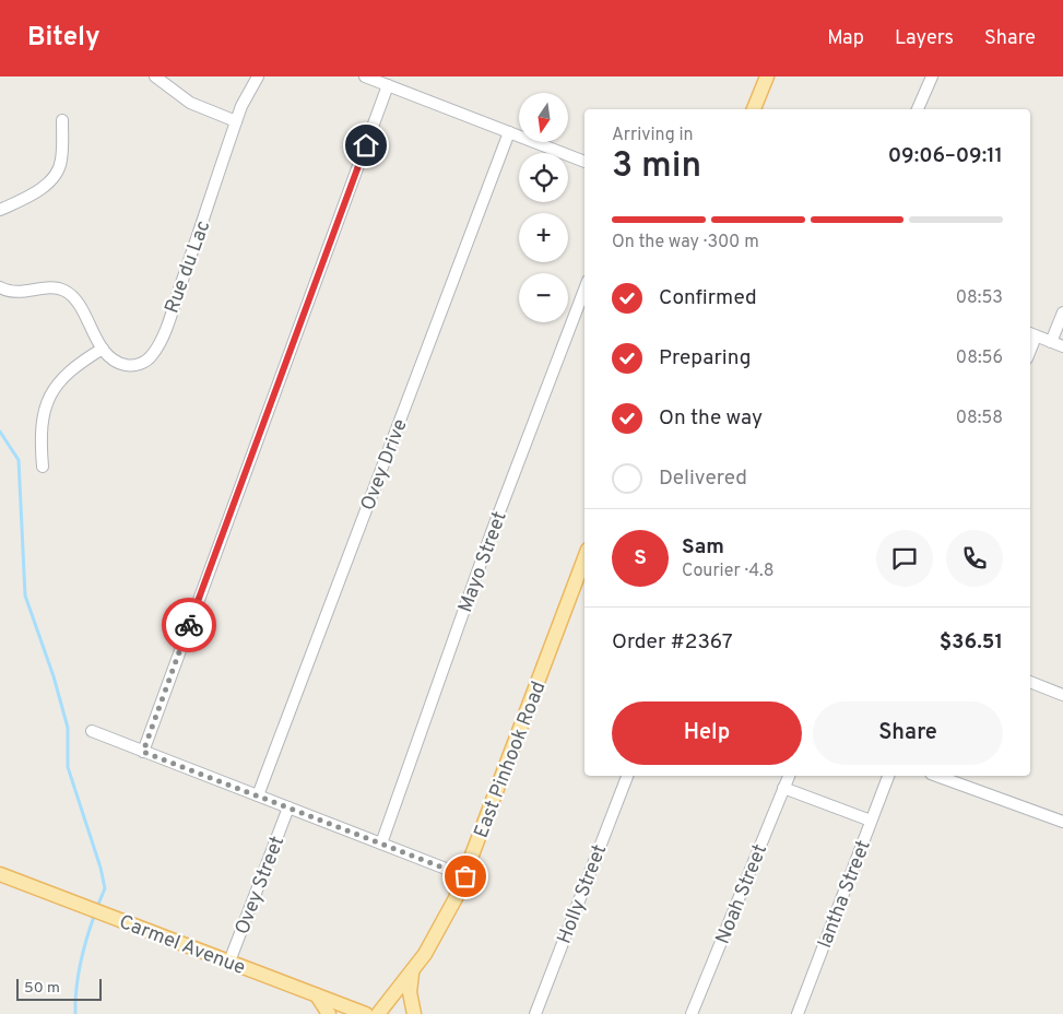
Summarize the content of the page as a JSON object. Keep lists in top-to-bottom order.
{
  "streets": {
    "main road": ["East Pinhook Road", "Carmel Avenue"],
    "street": [
      "Rue du Lac",
      "Ovey Drive",
      "Mayo Street",
      "Ovey Street",
      "Holly Street",
      "Noah Street",
      "Iantha Street"
    ]
  },
  "crossings": [
    ["Ovey Street", "Carmel Avenue"]
  ],
  "scale_bar": "50 m",
  "north": "bottom",
  "page": {
    "header": "Bitely",
    "nav": ["Map", "Layers", "Share"],
    "map_buttons": ["+", "−"],
    "heading": ["3 min", "Arriving in", "09:06–09:11"],
    "panel": [
      "Sam",
      "Courier · 4.8",
      "Order #2367",
      "$36.51"
    ],
    "bar": "On the way · 300 m",
    "list": [
      ["Confirmed", "08:53"],
      ["Preparing", "08:56"],
      ["On the way", "08:58"],
      "Delivered"
    ],
    "round": "S",
    "buttons": ["Help", "Share"],
    "scale": "50 m"
  }
}
